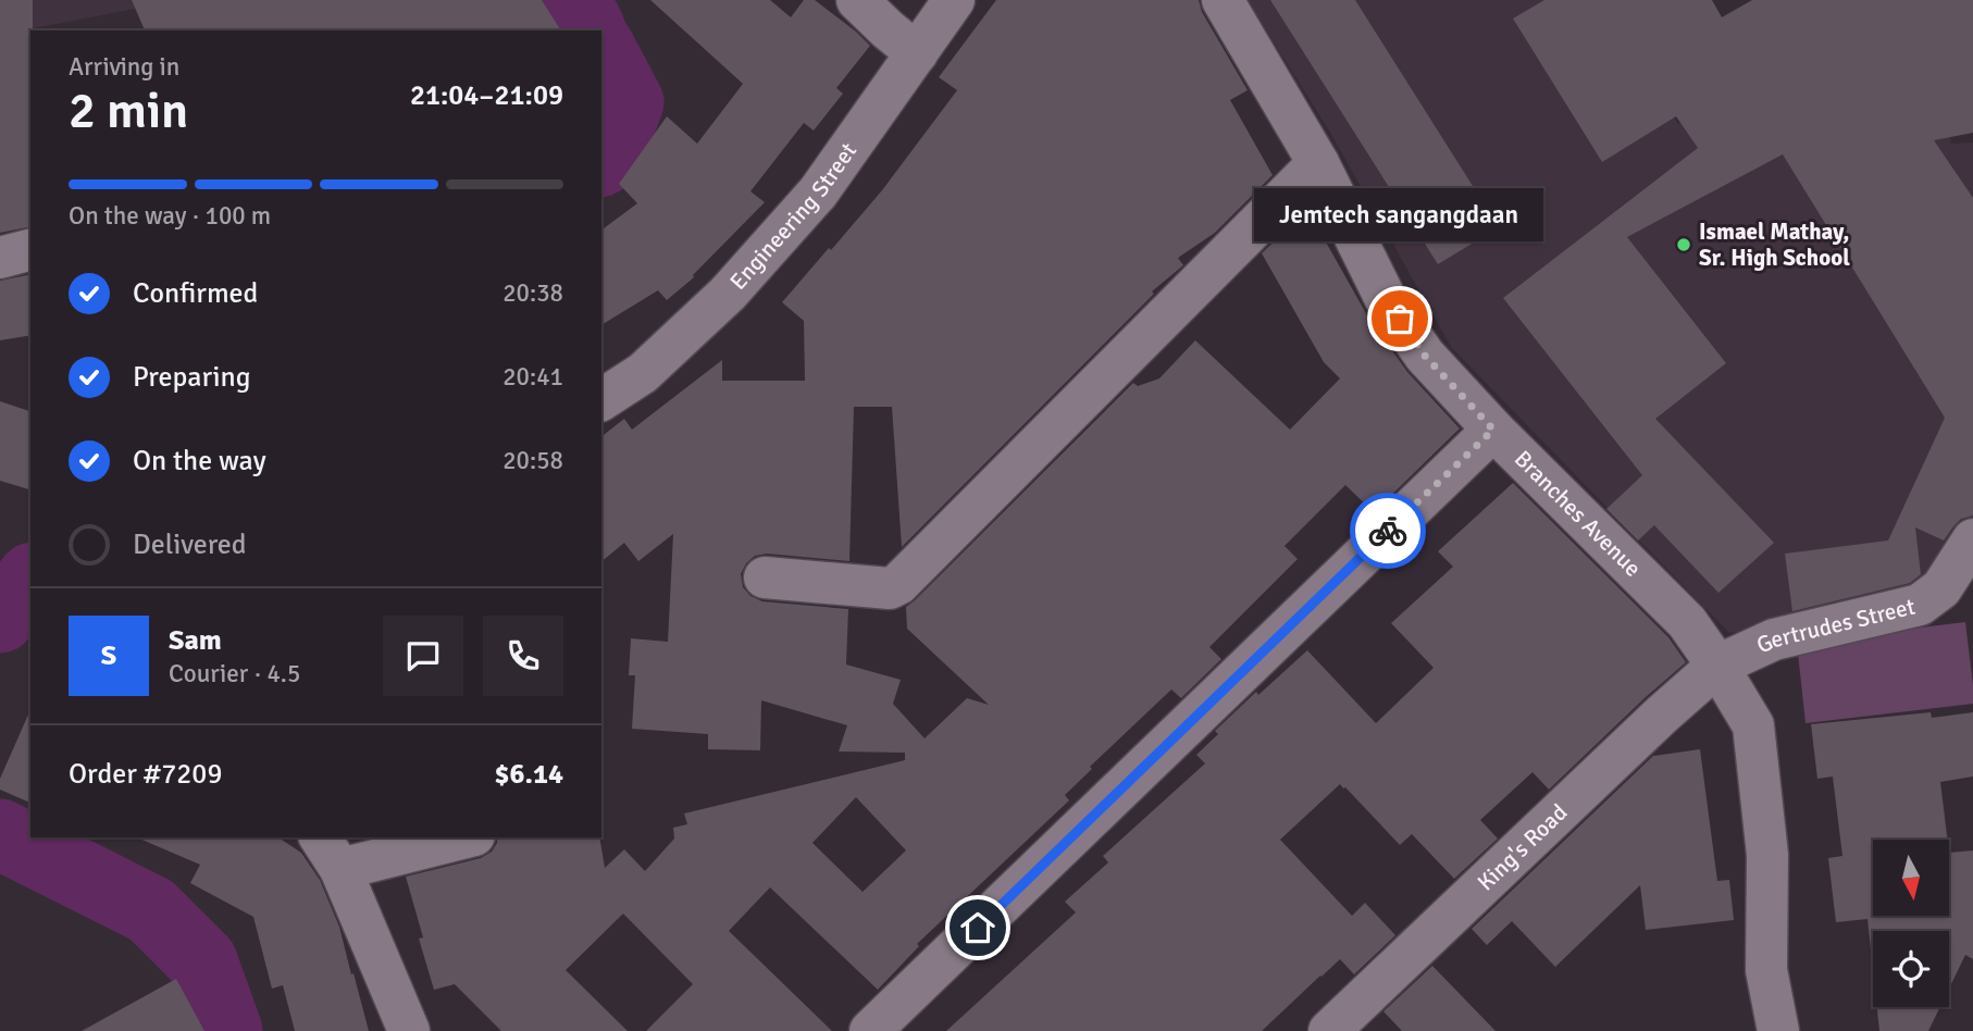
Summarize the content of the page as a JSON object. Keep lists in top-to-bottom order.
{
  "streets": {
    "street": [
      "Engineering Street",
      "Branches Avenue",
      "Gertrudes Street",
      "King's Road"
    ]
  },
  "crossings": [
    ["Branches Avenue", "Gertrudes Street"],
    ["Branches Avenue", "King's Road"],
    ["Gertrudes Street", "King's Road"]
  ],
  "places": ["Ismael Mathay, Sr. High School", "Jemtech sangangdaan"],
  "north": "bottom",
  "page": {
    "heading": ["2 min", "Arriving in", "21:04–21:09"],
    "panel": [
      "Sam",
      "Courier · 4.5",
      "Order #7209",
      "$6.14"
    ],
    "bar": "On the way · 100 m",
    "bubble": "Jemtech sangangdaan",
    "list": [
      ["Confirmed", "20:38"],
      ["Preparing", "20:41"],
      ["On the way", "20:58"],
      "Delivered"
    ],
    "round": "S"
  }
}
